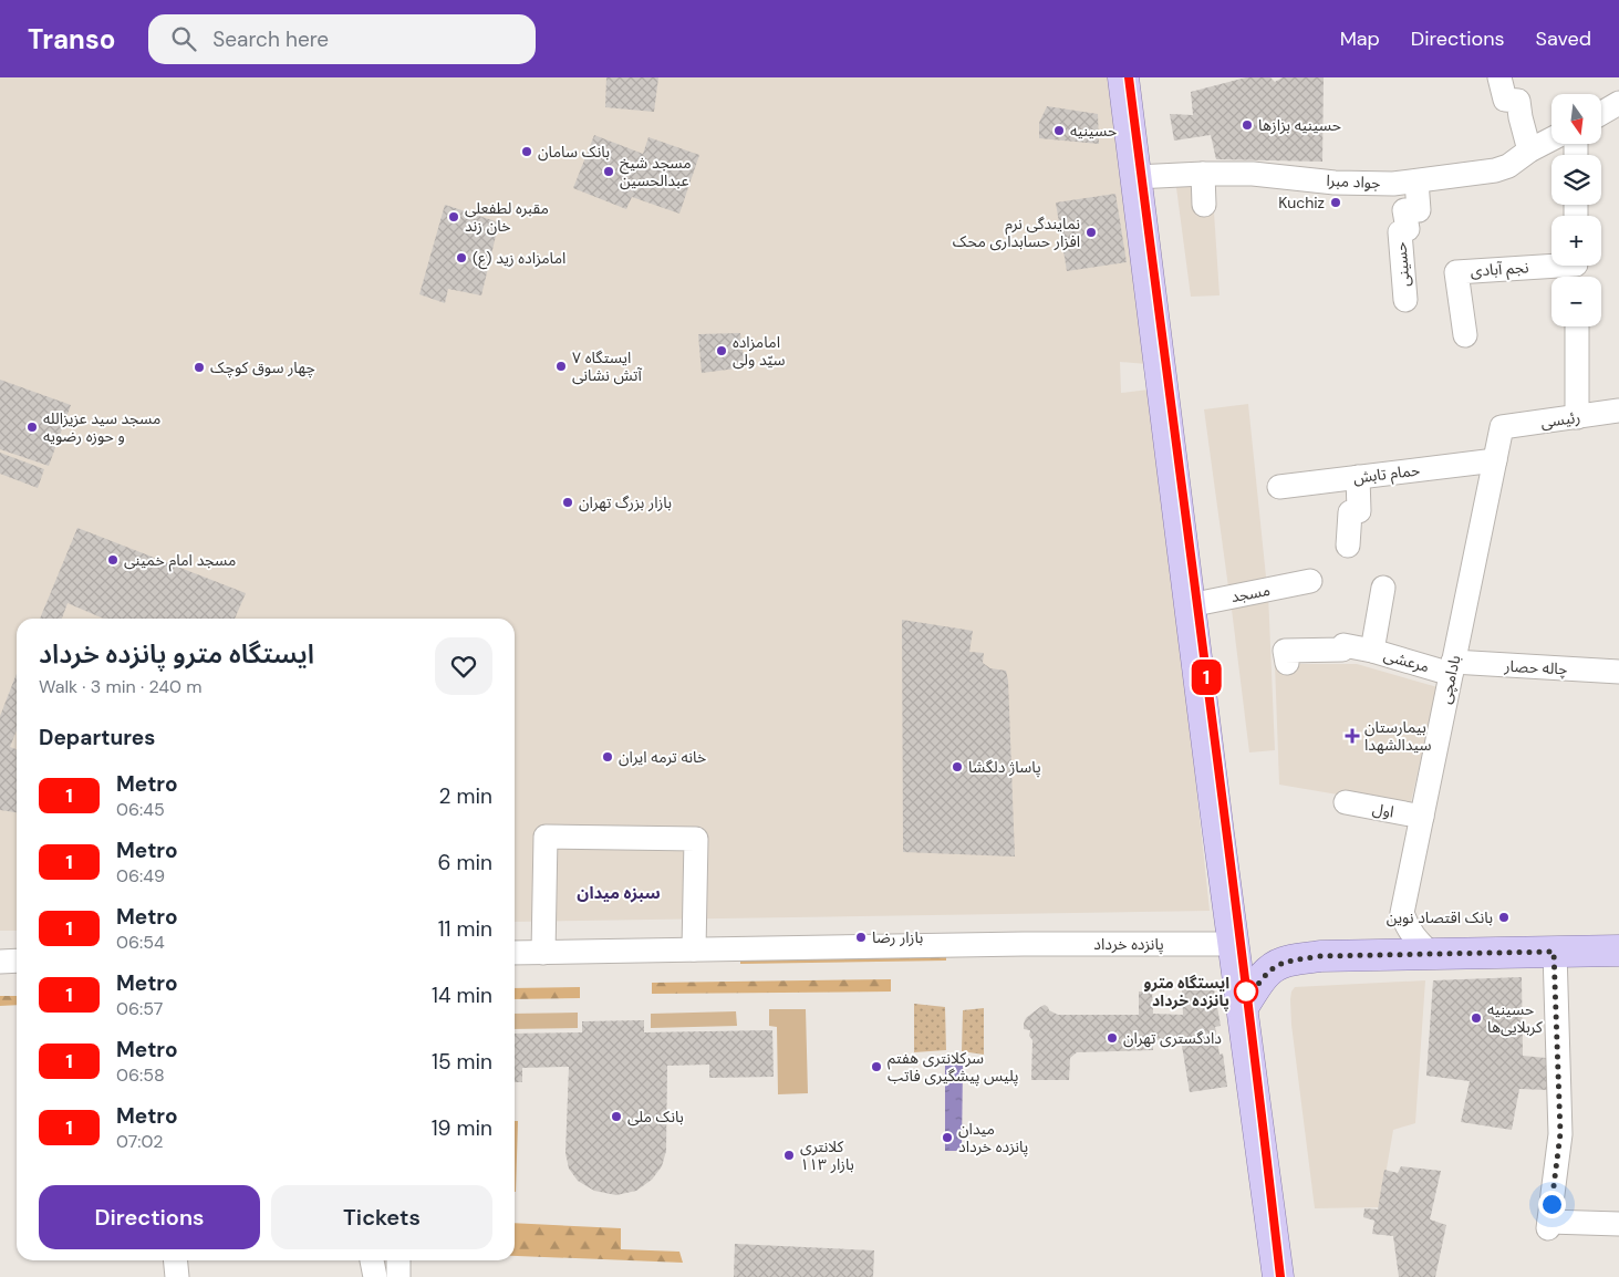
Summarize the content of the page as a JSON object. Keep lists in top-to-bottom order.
{
  "streets": {
    "street": [
      "جواد مبرا",
      "حسینی",
      "نجم آبادی",
      "رئیسی",
      "حمام تابش",
      "مسجد",
      "مرعشی",
      "چاله حصار",
      "بادامچی",
      "اول",
      "پانزده خرداد"
    ]
  },
  "crossings": [
    ["جواد مبرا", "حسینی"],
    ["رئیسی", "بادامچی"],
    ["حمام تابش", "بادامچی"],
    ["مرعشی", "چاله حصار"],
    ["مرعشی", "بادامچی"],
    ["چاله حصار", "بادامچی"],
    ["بادامچی", "اول"]
  ],
  "districts": ["سبزه میدان"],
  "places": {
    "other": [
      "حسینیه بزازها",
      "حسینیه",
      "بانک سامان",
      "مسجد شیخ عبدالحسین",
      "Kuchiz",
      "مقبره لطفعلی خان زند",
      "نمایندگی نرم افزار حسابداری محک",
      "امامزاده زید (ع)",
      "امامزاده سیّد ولی",
      "ایستگاه ۷ آتش نشانی",
      "چهار سوق کوچک",
      "مسجد سید عزیزالله و حوزه رضویه",
      "بازار بزرگ تهران",
      "مسجد امام خمینی",
      "خانه ترمه ایران",
      "پاساژ دلگشا",
      "بانک اقتصاد نوین",
      "بازار رضا",
      "ایستگاه مترو پانزده خرداد",
      "حسینیه کربلایی‌ها",
      "دادگستری تهران",
      "سرکلانتری هفتم پلیس پیشگیری فاتب",
      "بانک ملی",
      "میدان پانزده خرداد",
      "کلانتری ۱۱۳ بازار"
    ],
    "health": ["بیمارستان سیدالشهدا"]
  },
  "lines": ["metro line 1"],
  "north": "bottom",
  "page": {
    "header": "Transo",
    "search": "Search here",
    "nav": ["Map", "Directions", "Saved"],
    "on_map": "1",
    "map_buttons": ["+", "−"],
    "heading": [
      ["ایستگاه مترو پانزده خرداد", "Walk · 3 min · 240 m"],
      "Departures"
    ],
    "list": [
      {
        "mark": "1",
        "name": "Metro",
        "note": "06:45",
        "value": "2 min"
      },
      {
        "mark": "1",
        "name": "Metro",
        "note": "06:49",
        "value": "6 min"
      },
      {
        "mark": "1",
        "name": "Metro",
        "note": "06:54",
        "value": "11 min"
      },
      {
        "mark": "1",
        "name": "Metro",
        "note": "06:57",
        "value": "14 min"
      },
      {
        "mark": "1",
        "name": "Metro",
        "note": "06:58",
        "value": "15 min"
      },
      {
        "mark": "1",
        "name": "Metro",
        "note": "07:02",
        "value": "19 min"
      }
    ],
    "buttons": ["Directions", "Tickets"]
  }
}
